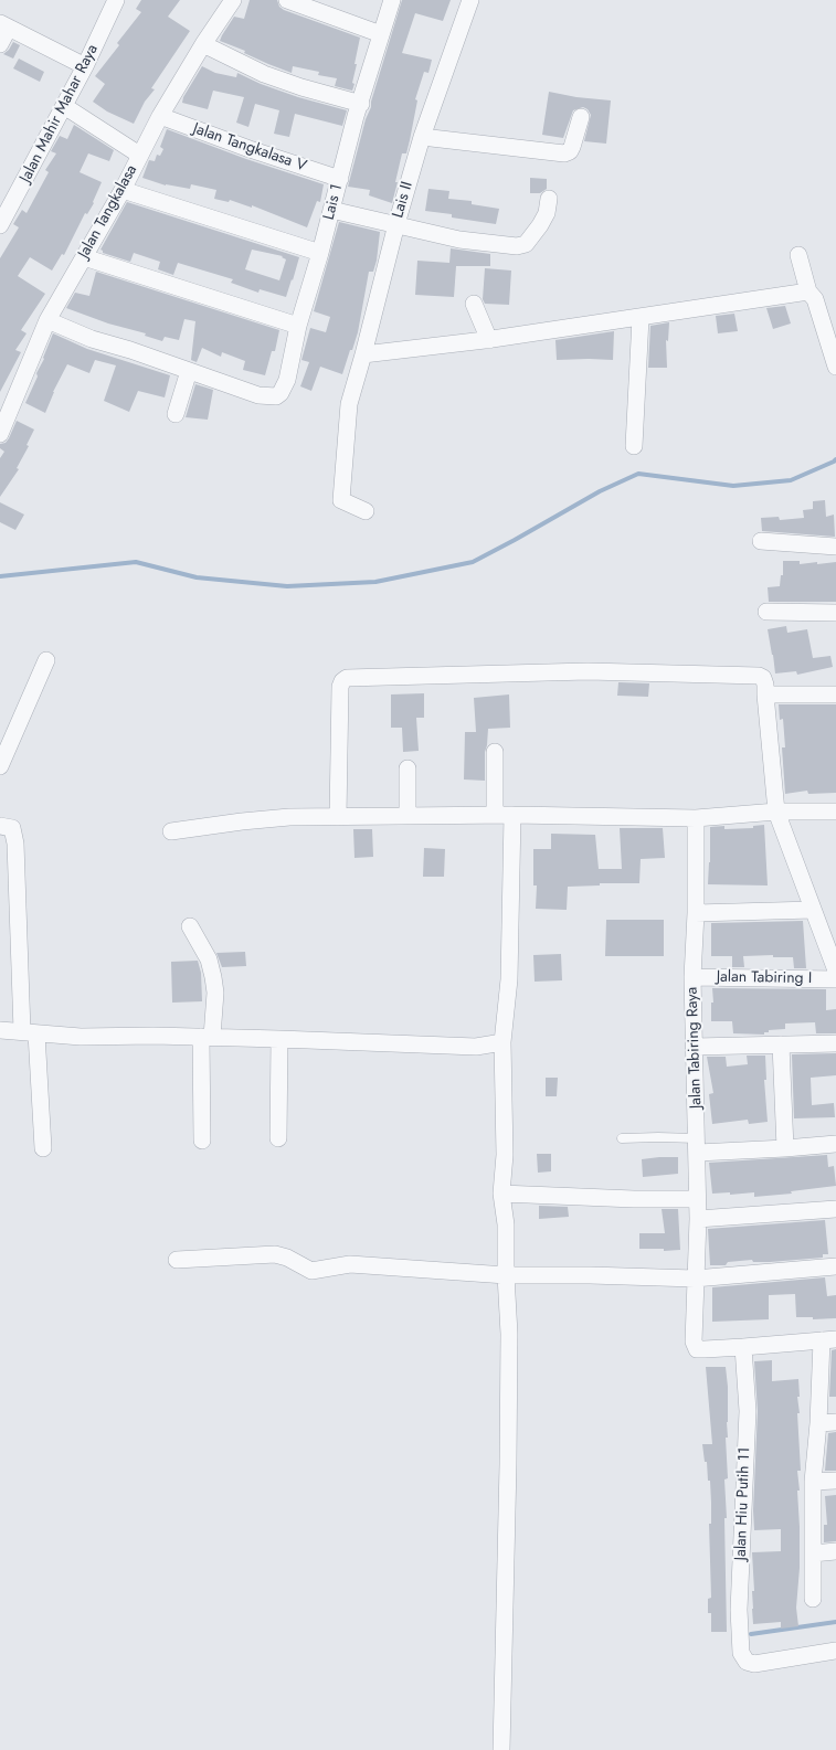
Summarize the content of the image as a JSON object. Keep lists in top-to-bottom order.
{
  "streets": {
    "street": [
      "Jalan Mahir Mahar Raya",
      "Jalan Tangkalasa V",
      "Lais II",
      "Lais 1",
      "Jalan Tangkalasa",
      "Jalan Tabiring I",
      "Jalan Tabiring Raya",
      "Jalan Hiu Putih 11"
    ]
  },
  "crossings": [
    ["Jalan Tangkalasa V", "Lais 1"],
    ["Jalan Tangkalasa V", "Jalan Tangkalasa"],
    ["Jalan Tabiring I", "Jalan Tabiring Raya"],
    ["Jalan Tabiring Raya", "Jalan Hiu Putih 11"]
  ]
}
